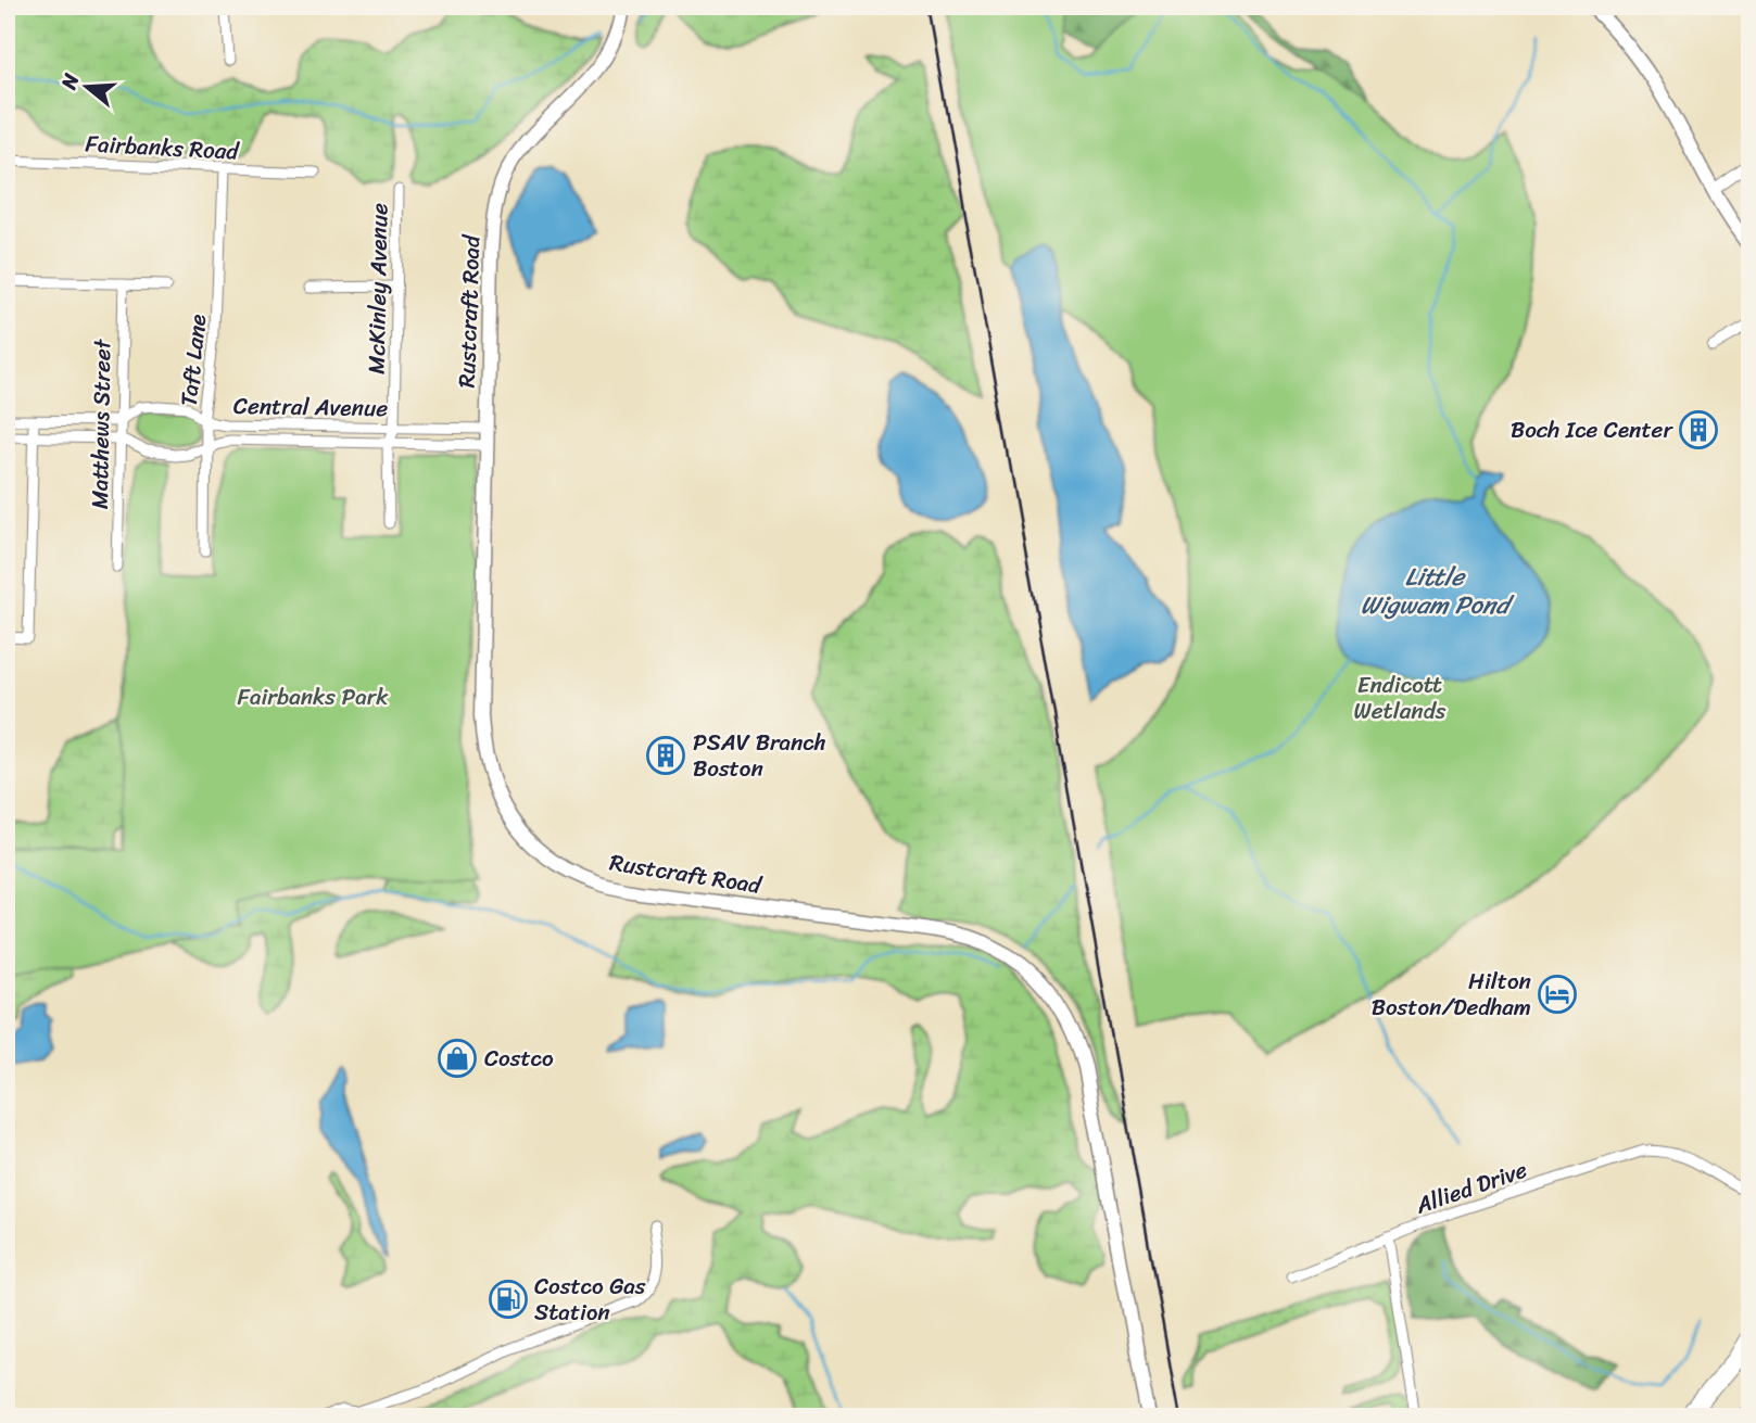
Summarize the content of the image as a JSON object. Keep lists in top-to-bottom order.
{
  "streets": {
    "main road": ["Rustcraft Road"],
    "street": [
      "Fairbanks Road",
      "McKinley Avenue",
      "Taft Lane",
      "Central Avenue",
      "Matthews Street",
      "Allied Drive"
    ]
  },
  "crossings": [
    ["Fairbanks Road", "Taft Lane"],
    ["McKinley Avenue", "Central Avenue"],
    ["Rustcraft Road", "Central Avenue"],
    ["Taft Lane", "Central Avenue"],
    ["Central Avenue", "Matthews Street"]
  ],
  "water": ["Little Wigwam Pond"],
  "parks": ["Endicott Wetlands", "Fairbanks Park"],
  "places": {
    "building": ["Boch Ice Center", "PSAV Branch Boston"],
    "hotel": ["Hilton Boston/Dedham"],
    "shop": ["Costco"],
    "fuel station": ["Costco Gas Station"]
  },
  "north": "left"
}
